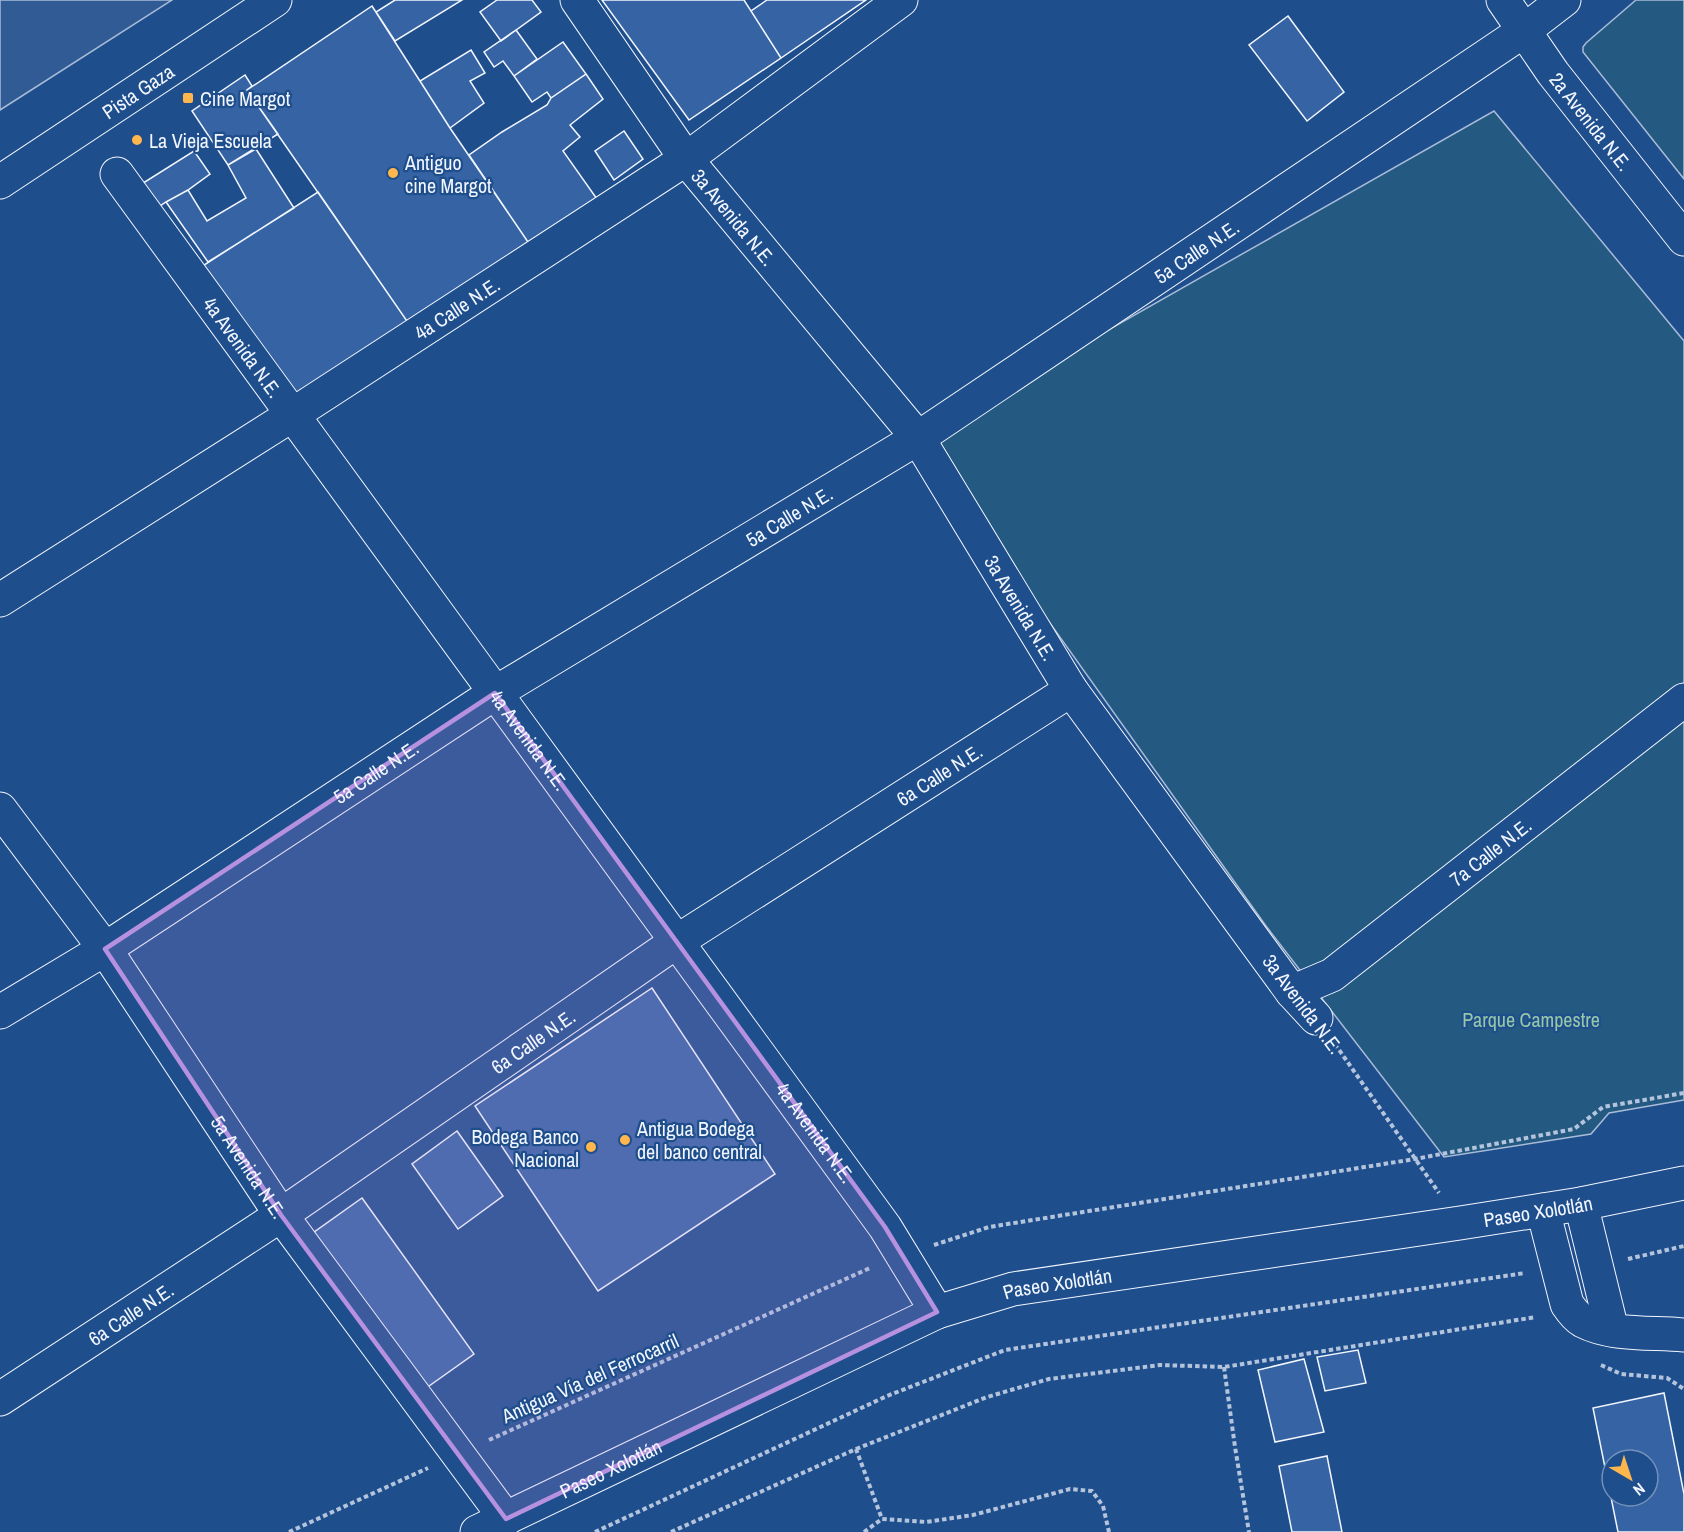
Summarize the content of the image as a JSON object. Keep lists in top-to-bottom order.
{
  "streets": {
    "main road": [
      "Pista Gaza",
      "2a Avenida N.E.",
      "3a Avenida N.E.",
      "5a Calle N.E.",
      "4a Calle N.E.",
      "4a Avenida N.E.",
      "6a Calle N.E.",
      "7a Calle N.E.",
      "5a Avenida N.E.",
      "Paseo Xolotlán"
    ],
    "path": ["Antigua Vía del Ferrocarril"]
  },
  "crossings": [
    ["2a Avenida N.E.", "5a Calle N.E."],
    ["3a Avenida N.E.", "5a Calle N.E."],
    ["3a Avenida N.E.", "4a Calle N.E."],
    ["3a Avenida N.E.", "6a Calle N.E."],
    ["3a Avenida N.E.", "7a Calle N.E."],
    ["3a Avenida N.E.", "Paseo Xolotlán"],
    ["3a Avenida N.E.", "Antigua Vía del Ferrocarril"],
    ["5a Calle N.E.", "4a Avenida N.E."],
    ["5a Calle N.E.", "5a Avenida N.E."],
    ["4a Calle N.E.", "4a Avenida N.E."],
    ["4a Avenida N.E.", "6a Calle N.E."],
    ["4a Avenida N.E.", "Paseo Xolotlán"],
    ["4a Avenida N.E.", "Antigua Vía del Ferrocarril"],
    ["6a Calle N.E.", "5a Avenida N.E."],
    ["5a Avenida N.E.", "Paseo Xolotlán"],
    ["5a Avenida N.E.", "Antigua Vía del Ferrocarril"]
  ],
  "parks": ["Parque Campestre"],
  "places": {
    "transit": ["Cine Margot"],
    "other": [
      "La Vieja Escuela",
      "Antiguo cine Margot",
      "Antigua Bodega del banco central",
      "Bodega Banco Nacional"
    ]
  },
  "north": "bottom right"
}
